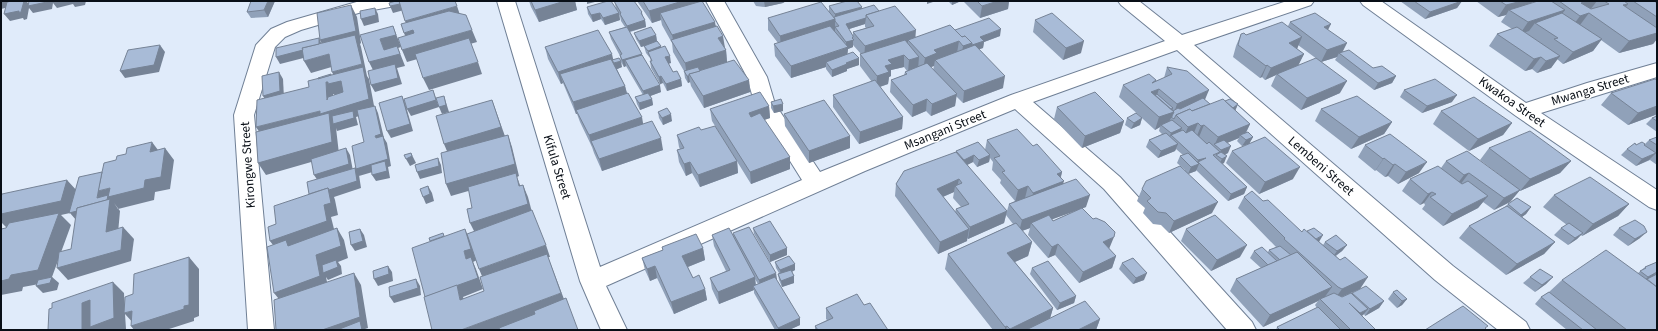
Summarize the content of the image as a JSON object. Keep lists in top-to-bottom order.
{
  "streets": {
    "street": [
      "Mwanga Street",
      "Kwakoa Street",
      "Msangani Street",
      "Kirongwe Street",
      "Lembeni Street",
      "Kifula Street"
    ]
  },
  "crossings": [
    ["Mwanga Street", "Kwakoa Street"],
    ["Msangani Street", "Lembeni Street"],
    ["Msangani Street", "Kifula Street"]
  ]
}
